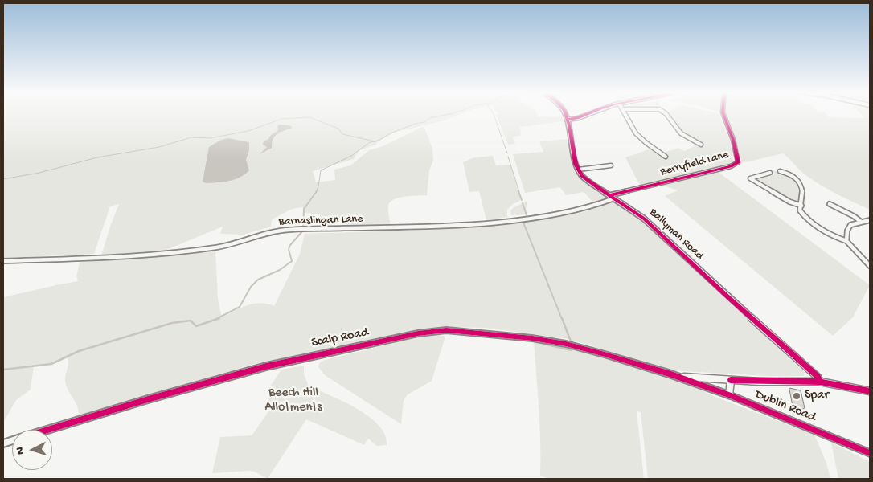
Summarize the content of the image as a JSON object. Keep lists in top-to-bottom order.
{
  "streets": {
    "main road": ["Scalp Road", "Dublin Road"],
    "street": ["Berryfield Lane", "Barnaslingan Lane", "Ballyman Road"]
  },
  "crossings": [
    ["Berryfield Lane", "Barnaslingan Lane"],
    ["Berryfield Lane", "Ballyman Road"],
    ["Barnaslingan Lane", "Ballyman Road"],
    ["Scalp Road", "Dublin Road"]
  ],
  "parks": ["Beech Hill Allotments"],
  "places": ["Spar"],
  "north": "left"
}
